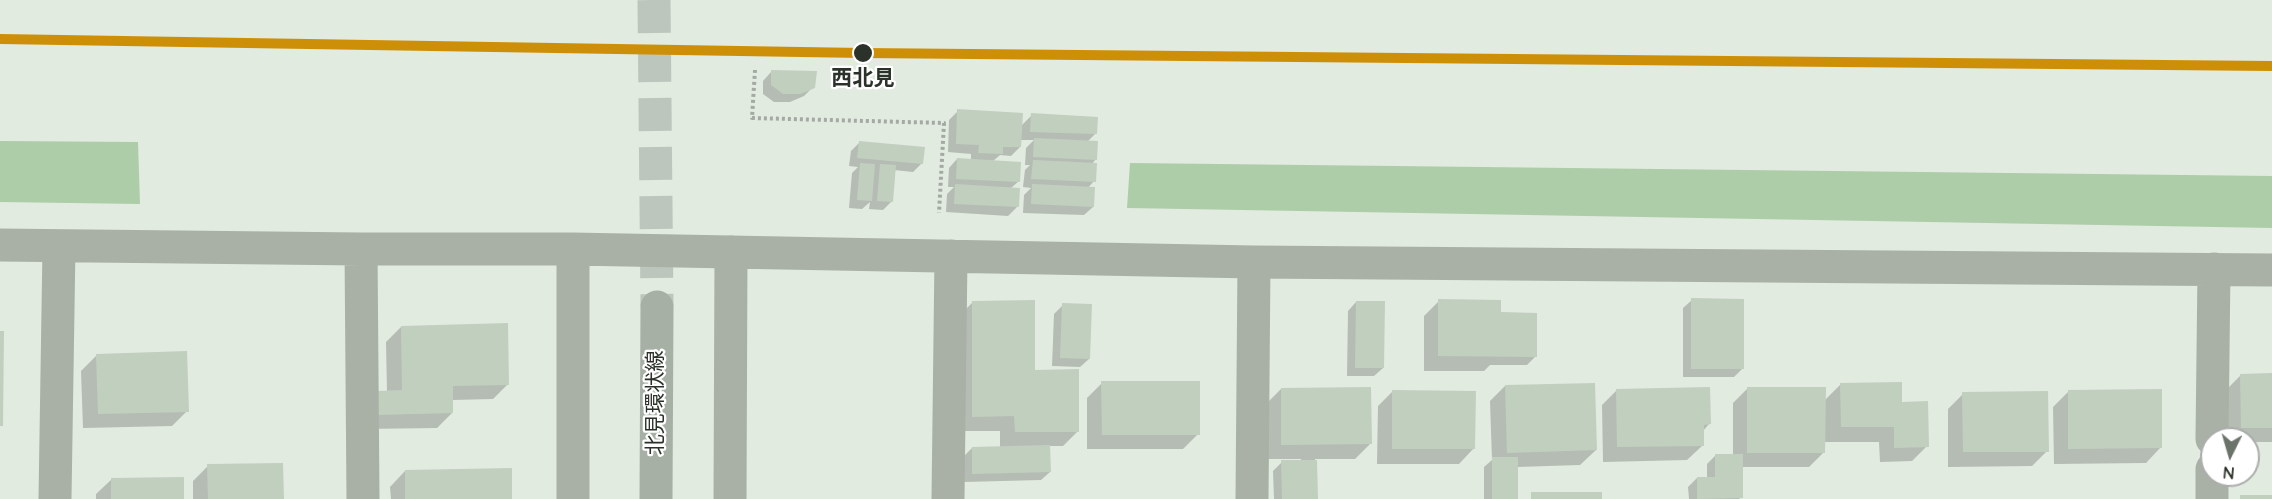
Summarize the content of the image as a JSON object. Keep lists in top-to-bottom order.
{
  "streets": {
    "main road": ["北見環状線"]
  },
  "places": ["西北見"],
  "north": "bottom"
}
